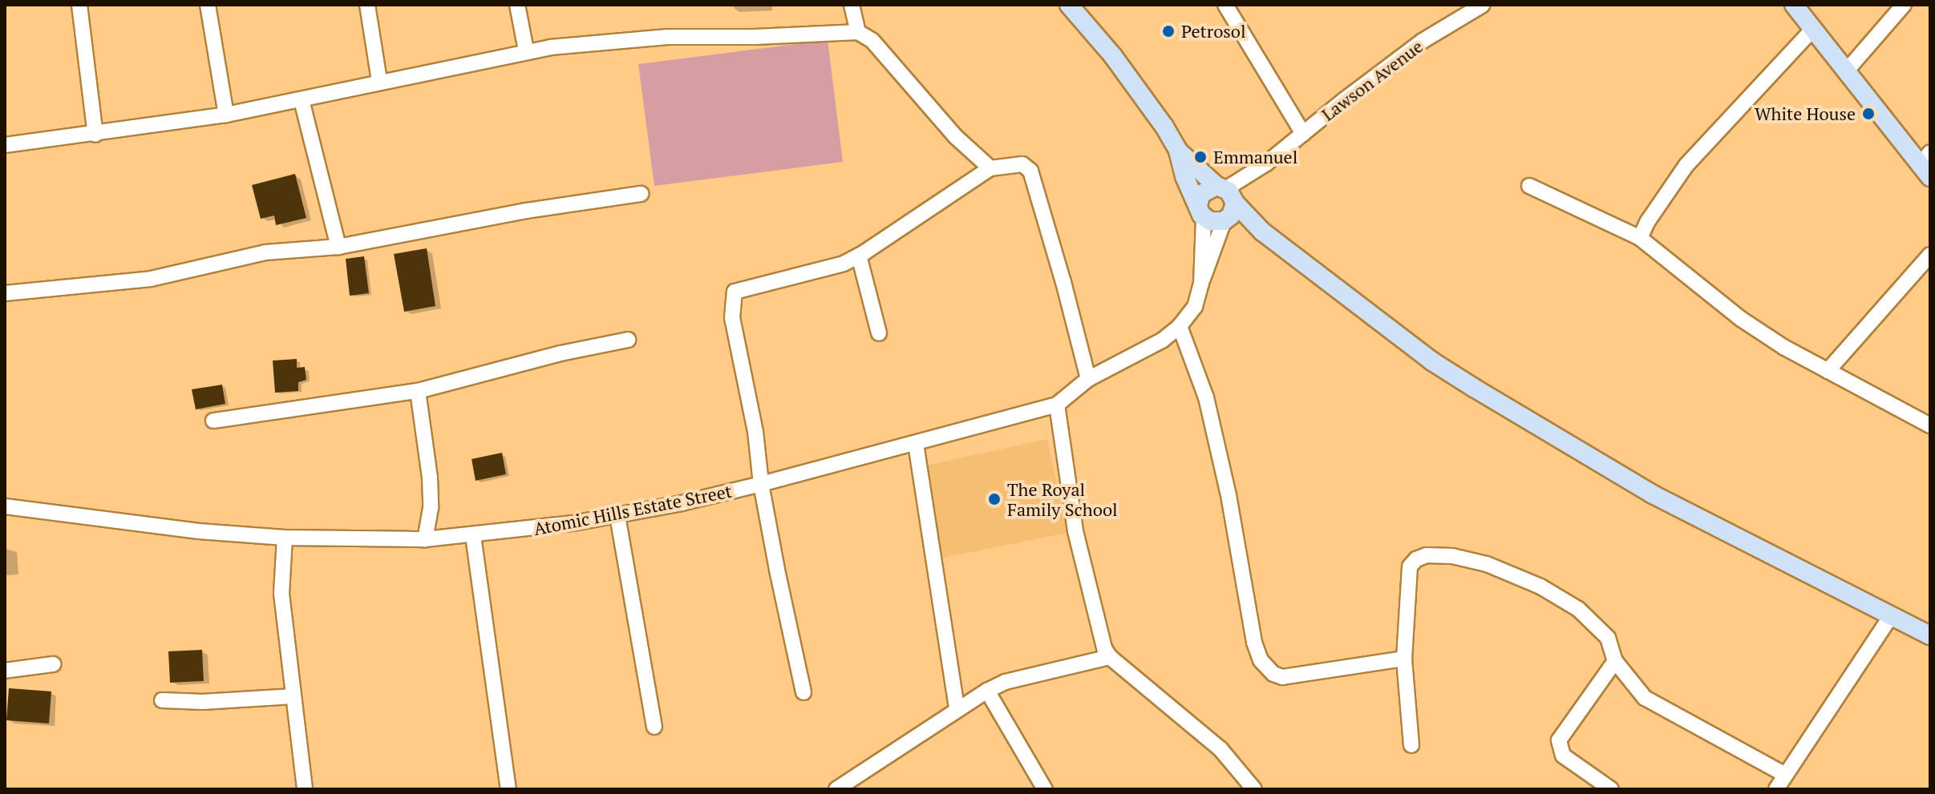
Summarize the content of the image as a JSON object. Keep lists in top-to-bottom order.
{
  "streets": {
    "main road": ["Atomic Hills Estate Street"],
    "street": ["Lawson Avenue"]
  },
  "crossings": [
    ["Lawson Avenue", "Atomic Hills Estate Street"]
  ],
  "places": [
    "Petrosol",
    "White House",
    "Emmanuel",
    "The Royal Family School"
  ]
}
